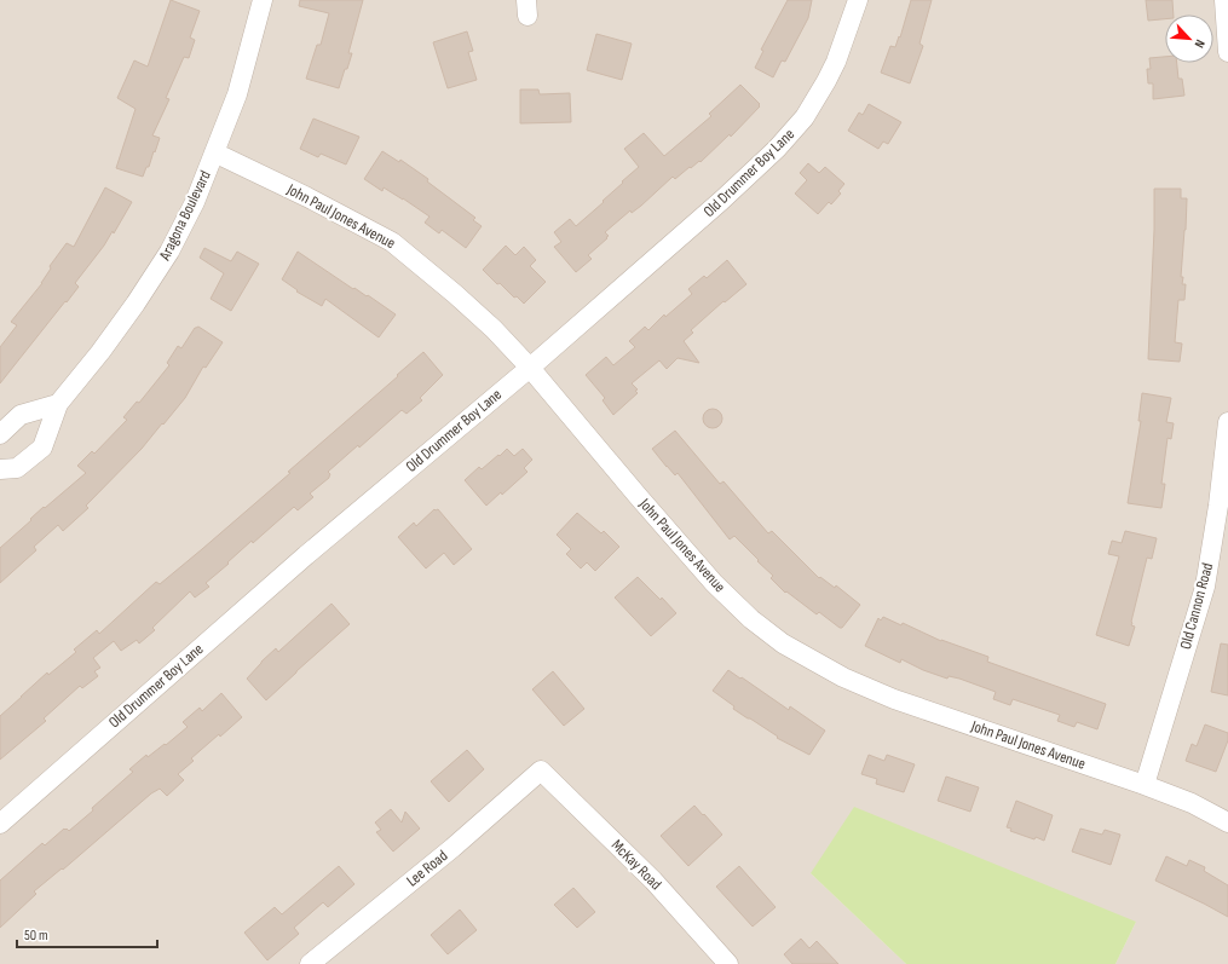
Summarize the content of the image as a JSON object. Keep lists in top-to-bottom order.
{
  "streets": {
    "street": [
      "Old Drummer Boy Lane",
      "Aragona Boulevard",
      "John Paul Jones Avenue",
      "Old Cannon Road",
      "McKay Road",
      "Lee Road"
    ]
  },
  "crossings": [
    ["Old Drummer Boy Lane", "John Paul Jones Avenue"],
    ["Aragona Boulevard", "John Paul Jones Avenue"],
    ["John Paul Jones Avenue", "Old Cannon Road"],
    ["McKay Road", "Lee Road"]
  ],
  "scale_bar": "50 m",
  "north": "bottom right"
}
